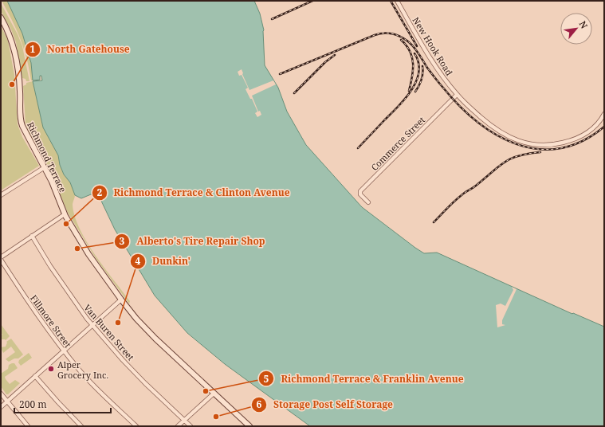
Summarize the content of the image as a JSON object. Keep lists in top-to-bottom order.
{
  "streets": {
    "main road": ["Richmond Terrace"],
    "street": [
      "New Hook Road",
      "Commerce Street",
      "Fillmore Street",
      "Van Buren Street"
    ]
  },
  "crossings": [
    ["New Hook Road", "Commerce Street"]
  ],
  "places": [
    "North Gatehouse",
    "Richmond Terrace & Clinton Avenue",
    "Alberto's Tire Repair Shop",
    "Dunkin'",
    "Alper Grocery Inc.",
    "Richmond Terrace & Franklin Avenue",
    "Storage Post Self Storage"
  ],
  "scale_bar": "200 m",
  "north": "top right"
}
